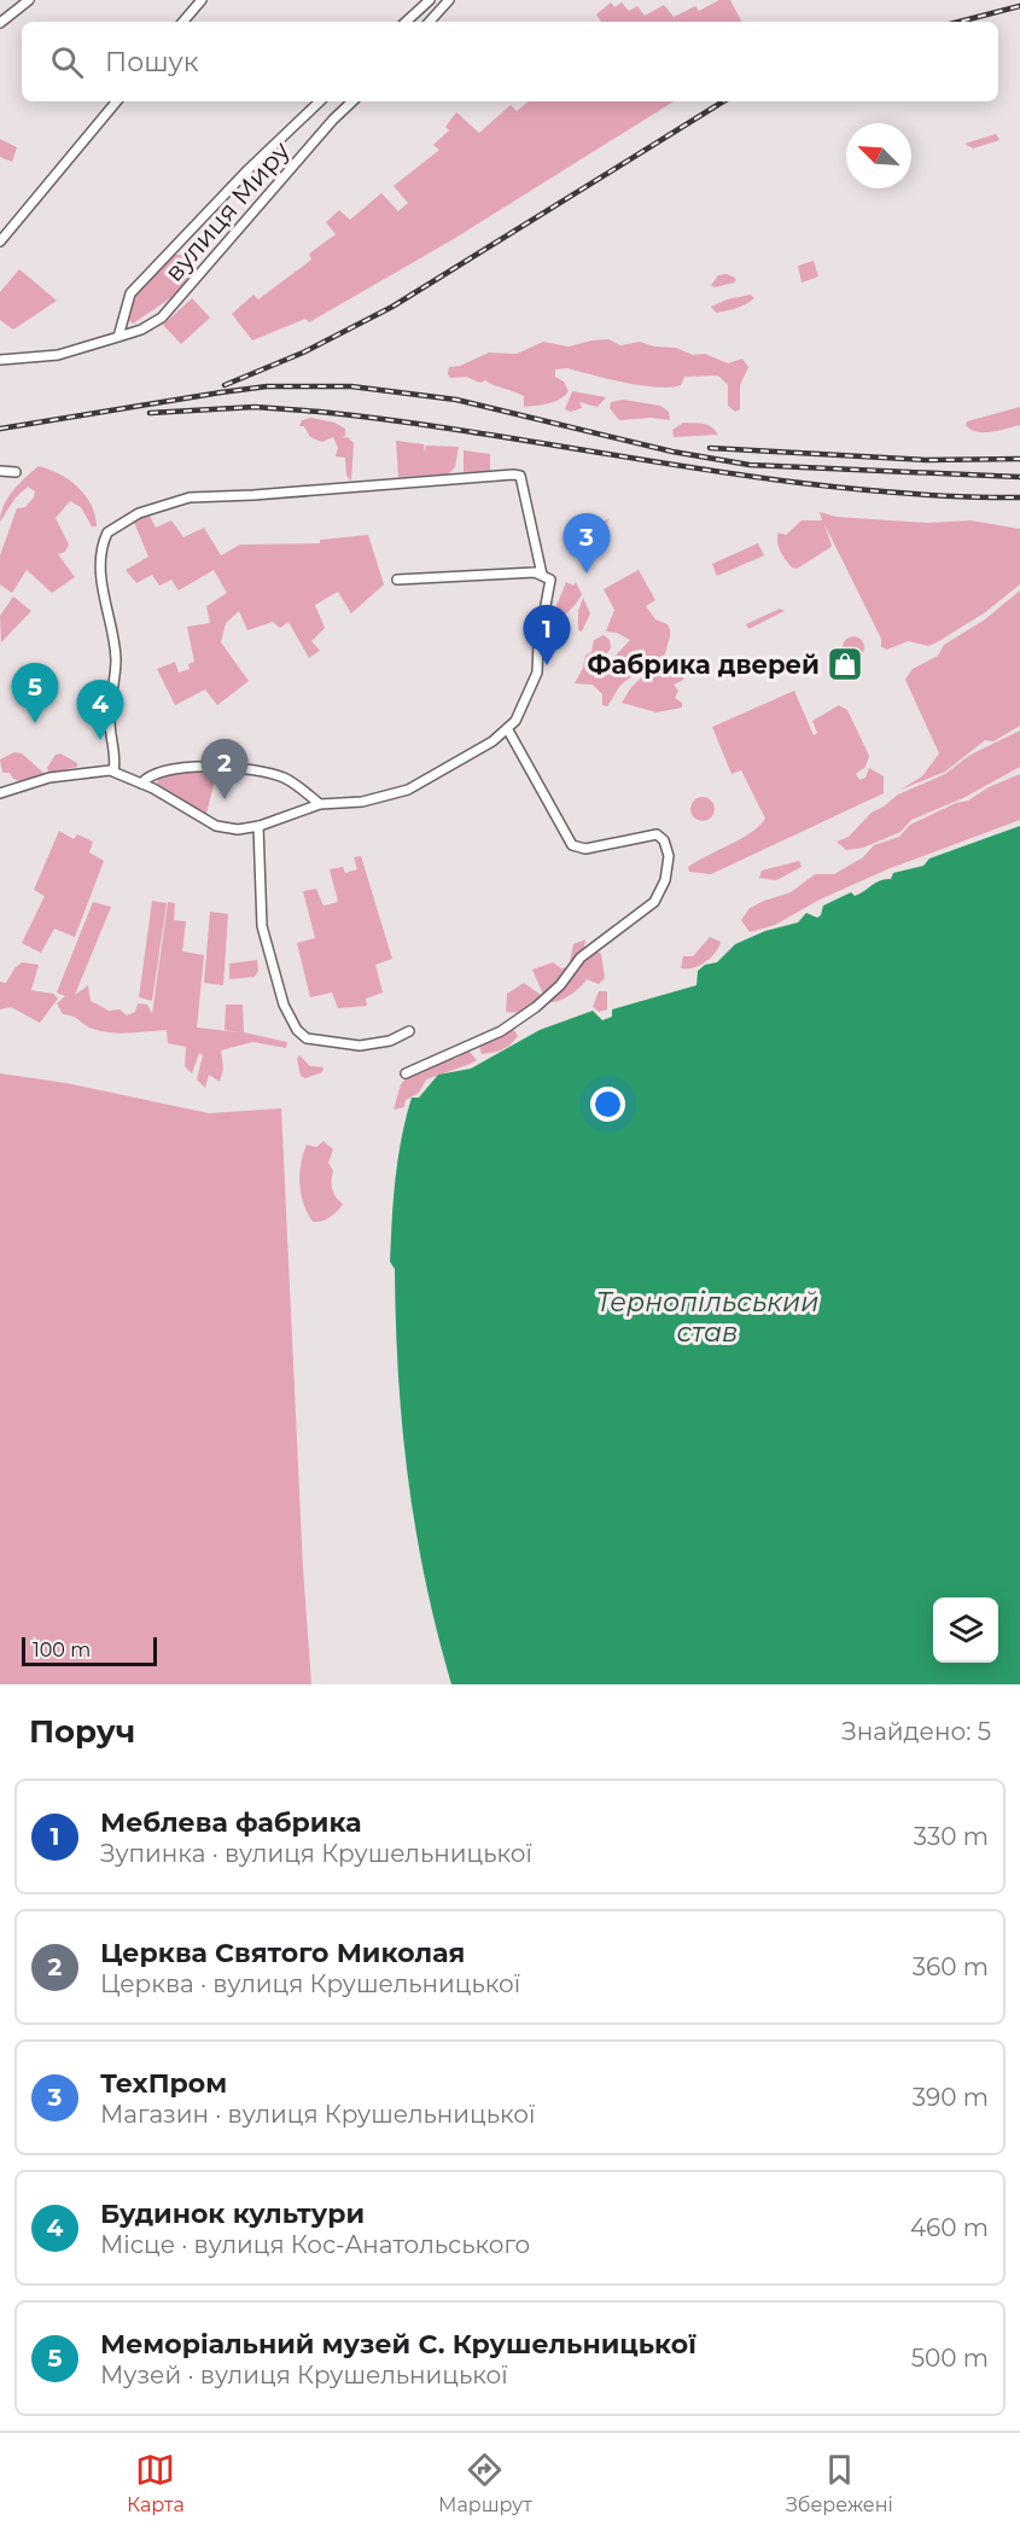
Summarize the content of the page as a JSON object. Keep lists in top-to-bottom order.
{
  "streets": {
    "street": ["вулиця Миру"]
  },
  "water": ["Тернопільський став"],
  "places": {
    "shop": ["Фабрика дверей"]
  },
  "scale_bar": "100 m",
  "north": "top left",
  "page": {
    "search": "Пошук",
    "pins": [
      "3",
      "1",
      "5",
      "4",
      "2"
    ],
    "scale": "100 m",
    "heading": ["Поруч", "Знайдено: 5"],
    "list": [
      {
        "mark": "1",
        "name": "Меблева фабрика",
        "note": "Зупинка · вулиця Крушельницької",
        "value": "330 m"
      },
      {
        "mark": "2",
        "name": "Церква Святого Миколая",
        "note": "Церква · вулиця Крушельницької",
        "value": "360 m"
      },
      {
        "mark": "3",
        "name": "ТехПром",
        "note": "Магазин · вулиця Крушельницької",
        "value": "390 m"
      },
      {
        "mark": "4",
        "name": "Будинок культури",
        "note": "Місце · вулиця Кос-Анатольського",
        "value": "460 m"
      },
      {
        "mark": "5",
        "name": "Меморіальний музей С. Крушельницької",
        "note": "Музей · вулиця Крушельницької",
        "value": "500 m"
      }
    ],
    "nav": ["Карта", "Маршрут", "Збережені"]
  }
}
